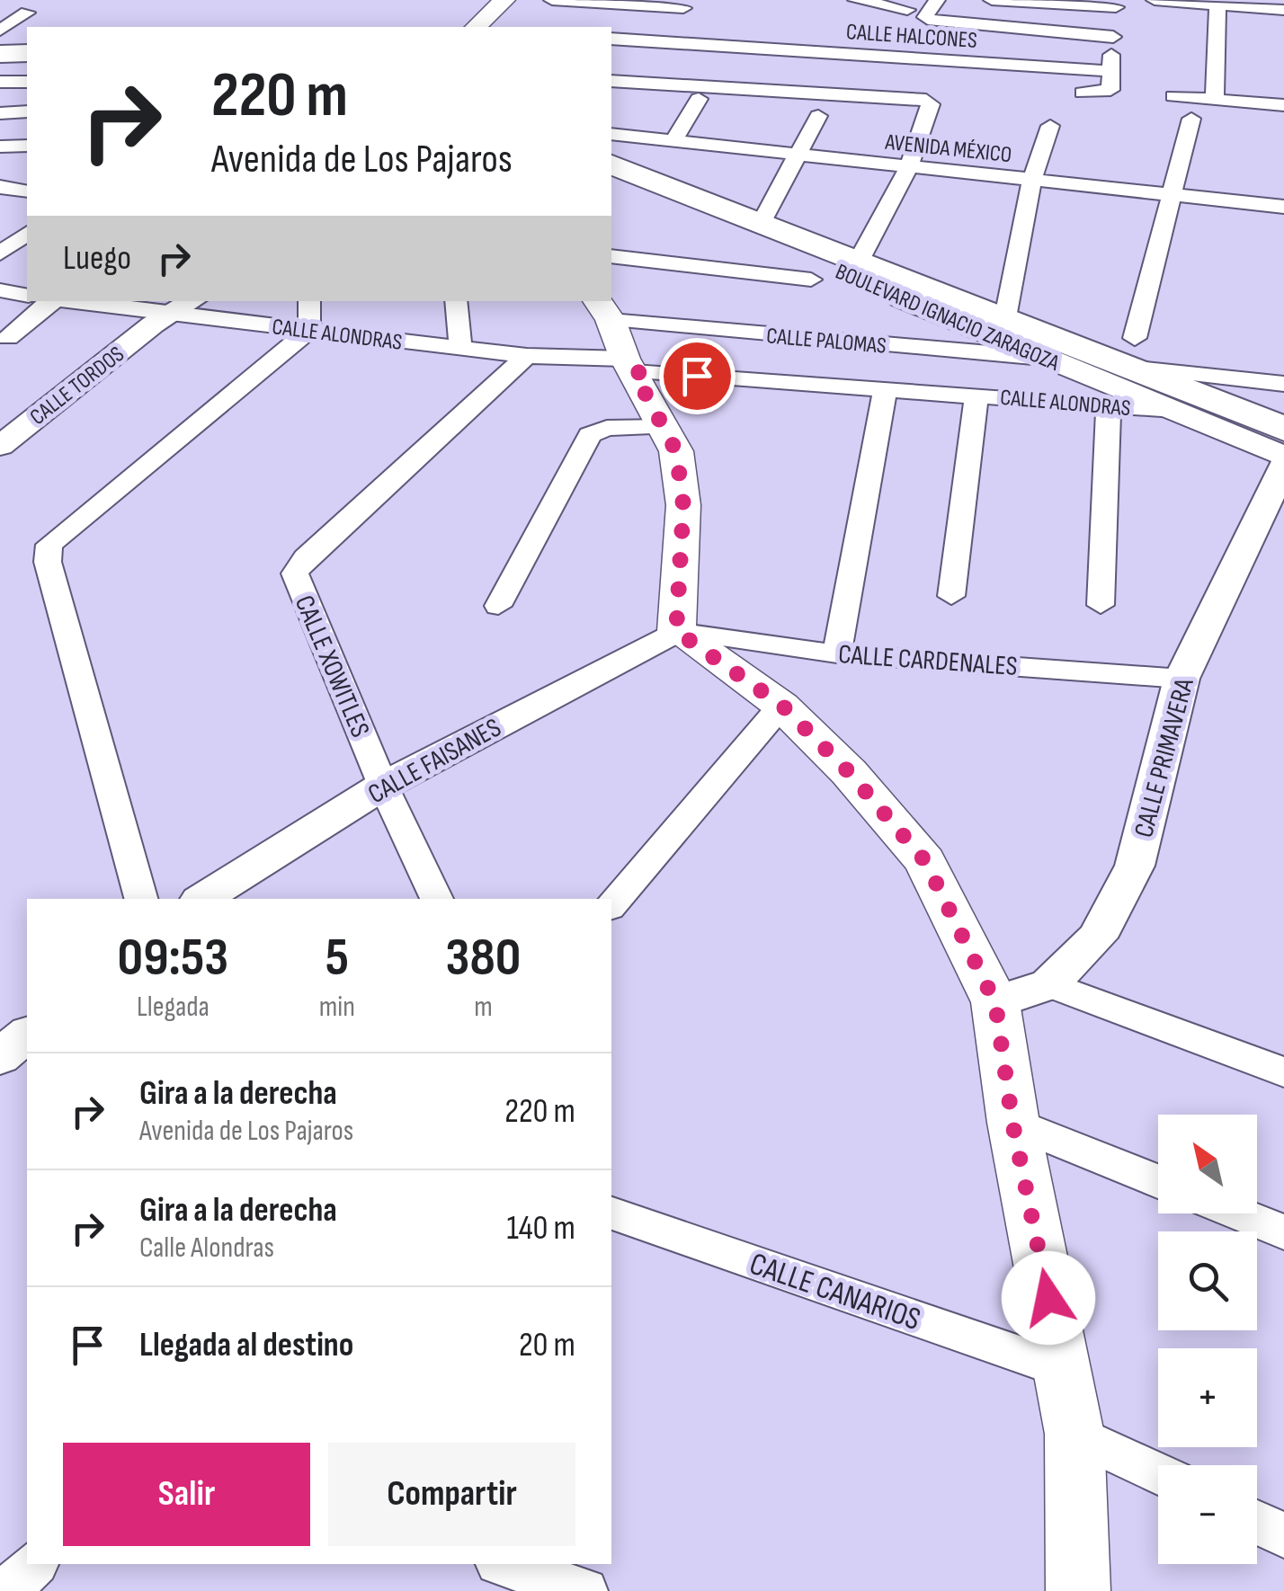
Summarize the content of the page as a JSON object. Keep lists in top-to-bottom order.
{
  "streets": {
    "main road": ["BOULEVARD IGNACIO ZARAGOZA"],
    "street": [
      "CALLE HALCONES",
      "AVENIDA MÉXICO",
      "CALLE ALONDRAS",
      "CALLE PALOMAS",
      "CALLE TORDOS",
      "CALLE CARDENALES",
      "CALLE XOWITLES",
      "CALLE PRIMAVERA",
      "CALLE FAISANES",
      "CALLE CANARIOS"
    ]
  },
  "crossings": [
    ["BOULEVARD IGNACIO ZARAGOZA", "CALLE ALONDRAS"],
    ["BOULEVARD IGNACIO ZARAGOZA", "CALLE PALOMAS"],
    ["CALLE ALONDRAS", "CALLE TORDOS"],
    ["CALLE ALONDRAS", "CALLE XOWITLES"],
    ["CALLE CARDENALES", "CALLE PRIMAVERA"],
    ["CALLE CARDENALES", "CALLE FAISANES"],
    ["CALLE XOWITLES", "CALLE FAISANES"]
  ],
  "north": "top left",
  "page": {
    "turn": ["220 m", "Avenida de Los Pajaros"],
    "then": "Luego",
    "eta": [
      "09:53",
      "Llegada",
      "5",
      "min",
      "380",
      "m"
    ],
    "list": [
      {
        "name": "Gira a la derecha",
        "note": "Avenida de Los Pajaros",
        "value": "220 m"
      },
      {
        "name": "Gira a la derecha",
        "note": "Calle Alondras",
        "value": "140 m"
      },
      {
        "name": "Llegada al destino",
        "value": "20 m"
      }
    ],
    "map_buttons": ["+", "−"],
    "buttons": ["Salir", "Compartir"]
  }
}
